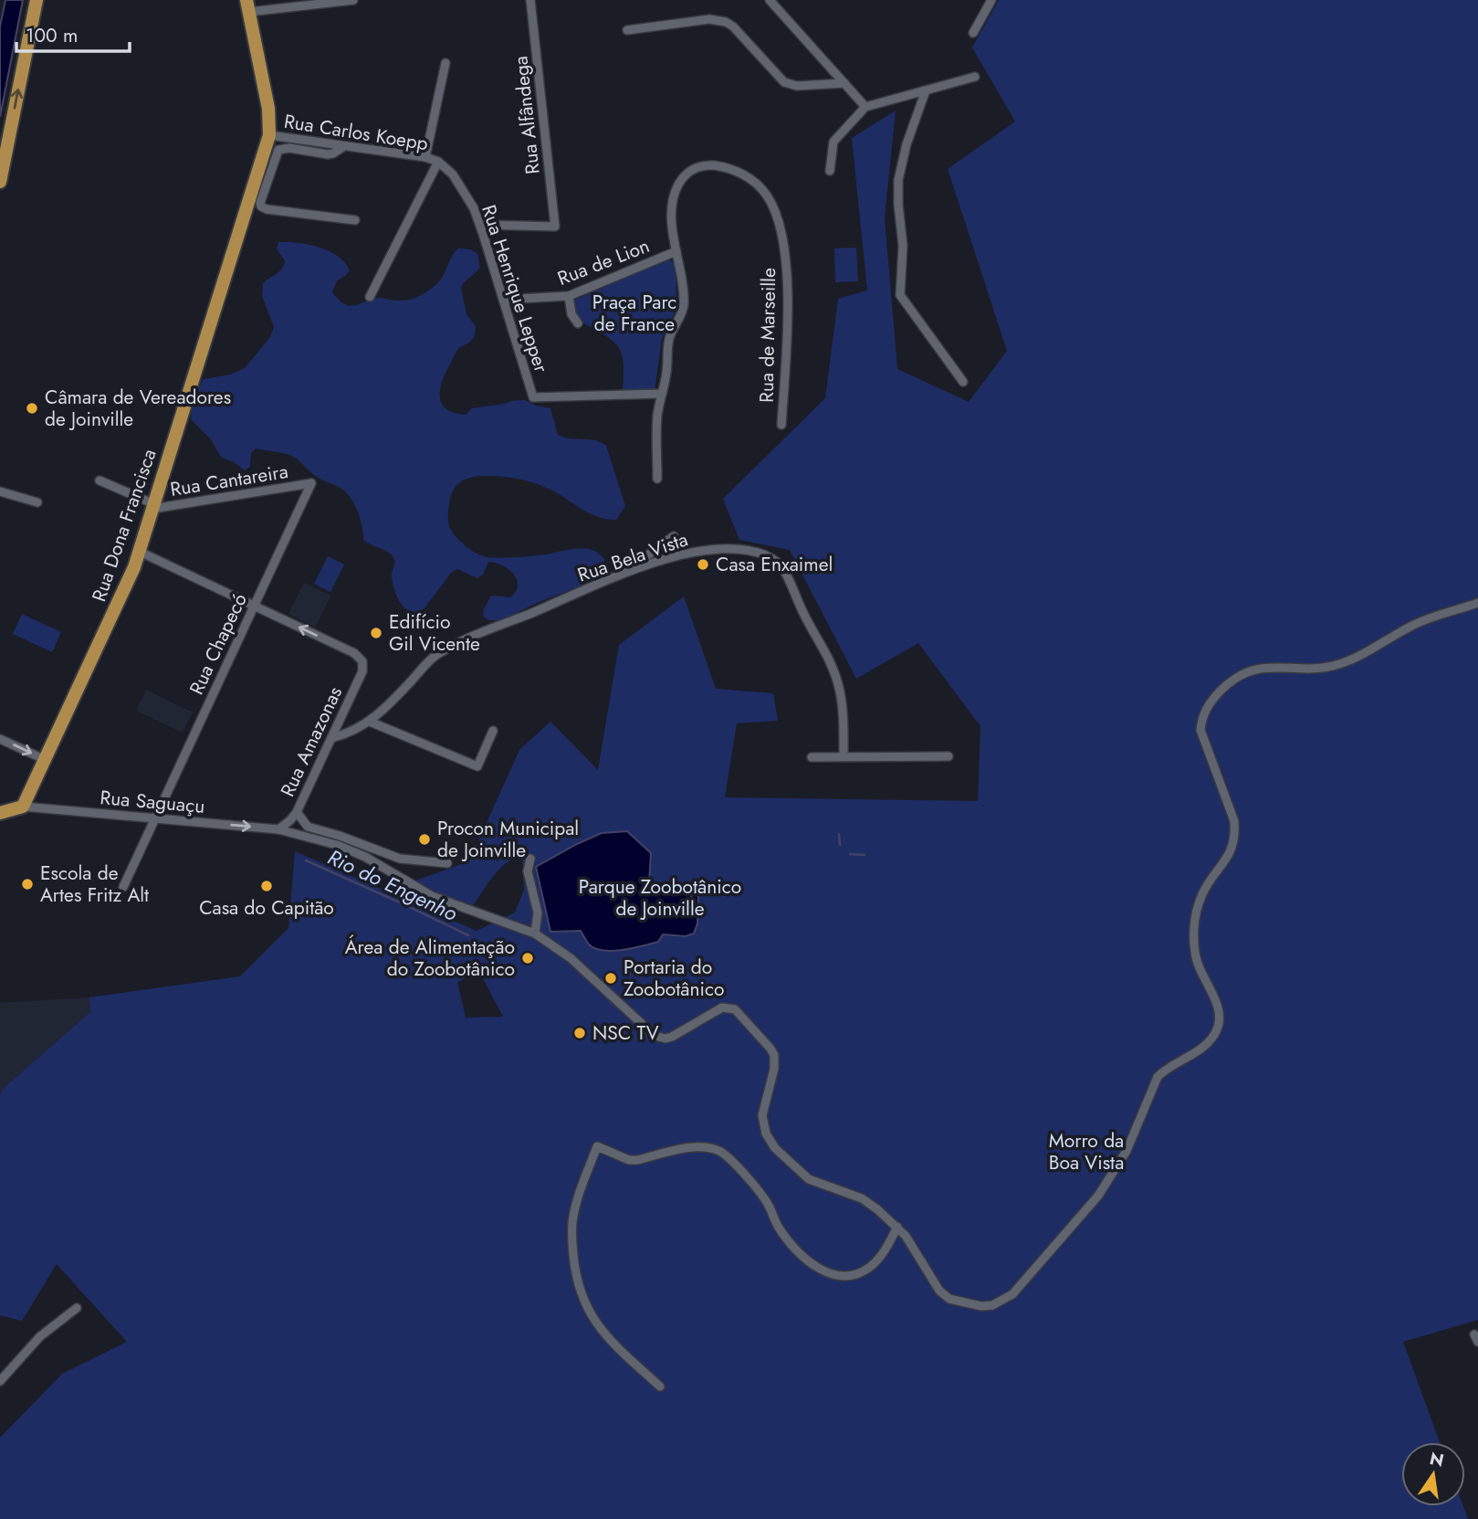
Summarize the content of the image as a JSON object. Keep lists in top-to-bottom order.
{
  "streets": {
    "main road": ["Rua Dona Francisca"],
    "street": [
      "Rua Alfândega",
      "Rua Carlos Koepp",
      "Rua de Lion",
      "Rua Henrique Lepper",
      "Rua de Marseille",
      "Rua Cantareira",
      "Rua Bela Vista",
      "Rua Chapecó",
      "Rua Amazonas",
      "Rua Saguaçu"
    ]
  },
  "crossings": [
    ["Rua Alfândega", "Rua Henrique Lepper"],
    ["Rua Carlos Koepp", "Rua Henrique Lepper"],
    ["Rua Carlos Koepp", "Rua Dona Francisca"],
    ["Rua de Lion", "Rua Henrique Lepper"],
    ["Rua de Lion", "Rua de Marseille"],
    ["Rua Henrique Lepper", "Rua de Marseille"],
    ["Rua Cantareira", "Rua Dona Francisca"],
    ["Rua Cantareira", "Rua Chapecó"],
    ["Rua Dona Francisca", "Rua Saguaçu"],
    ["Rua Bela Vista", "Rua Amazonas"],
    ["Rua Chapecó", "Rua Amazonas"],
    ["Rua Chapecó", "Rua Saguaçu"],
    ["Rua Amazonas", "Rua Saguaçu"]
  ],
  "water": ["Rio do Engenho"],
  "parks": ["Praça Parc de France", "Parque Zoobotânico de Joinville", "Morro da Boa Vista"],
  "places": [
    "Câmara de Vereadores de Joinville",
    "Casa Enxaimel",
    "Edifício Gil Vicente",
    "Procon Municipal de Joinville",
    "Escola de Artes Fritz Alt",
    "Casa do Capitão",
    "Área de Alimentação do Zoobotânico",
    "Portaria do Zoobotânico",
    "NSC TV"
  ],
  "scale_bar": "100 m",
  "north": "top"
}
